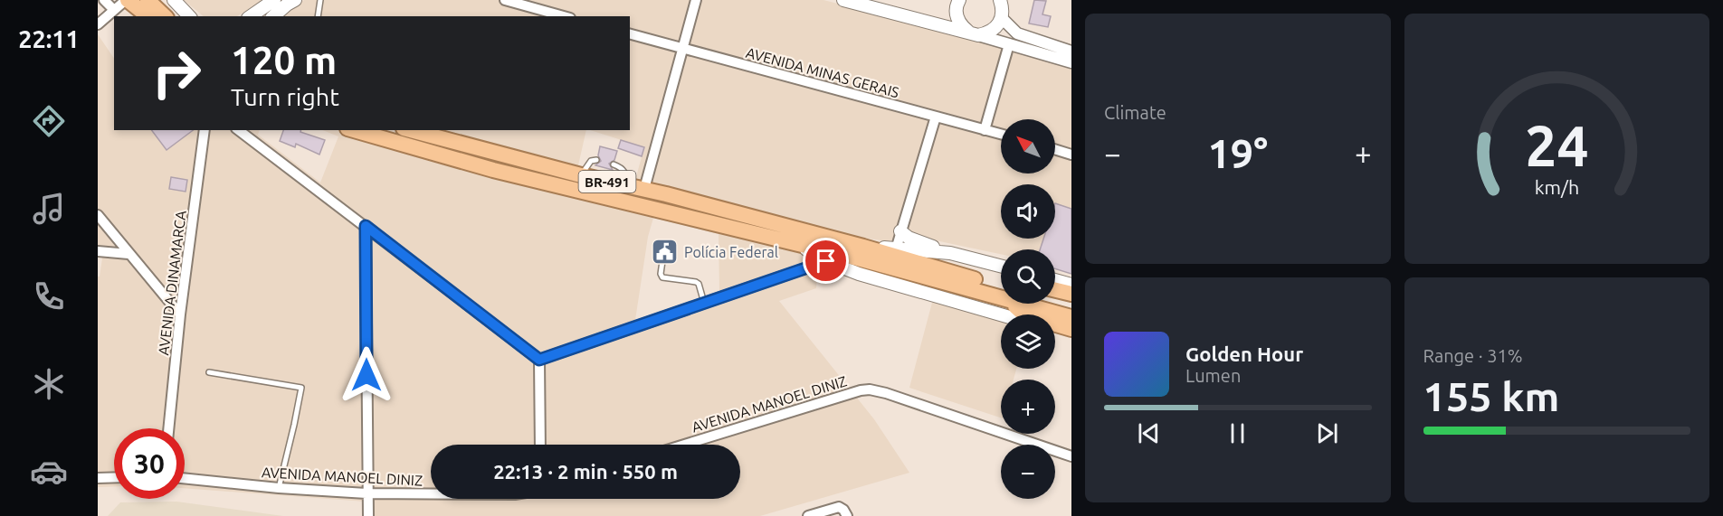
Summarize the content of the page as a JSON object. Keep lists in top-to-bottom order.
{
  "streets": {
    "highway": ["BR-491"],
    "street": ["AVENIDA MINAS GERAIS", "AVENIDA DINAMARCA", "AVENIDA MANOEL DINIZ"]
  },
  "places": {
    "public building": ["Polícia Federal"]
  },
  "north": "top left",
  "page": {
    "tabs": "22:11",
    "tile": [
      "Climate",
      ["Range · 31%", "155 km"]
    ],
    "turn": ["120 m", "Turn right"],
    "map_buttons": ["+", "−"],
    "heat": ["−", "19°", "+"],
    "song": ["Golden Hour", "Lumen"],
    "limit": "30",
    "trip": "22:13 · 2 min · 550 m",
    "gauge": ["24", "km/h"]
  }
}
